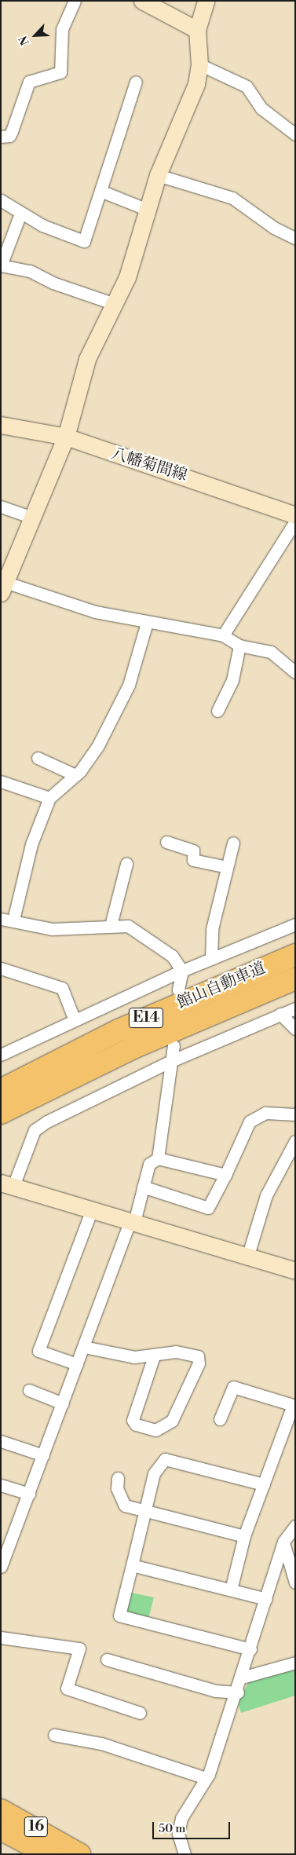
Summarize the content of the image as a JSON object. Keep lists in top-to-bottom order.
{
  "streets": {
    "highway": ["館山自動車道", "E14", "16"],
    "street": ["八幡菊間線"]
  },
  "scale_bar": "50 m",
  "north": "bottom left"
}
